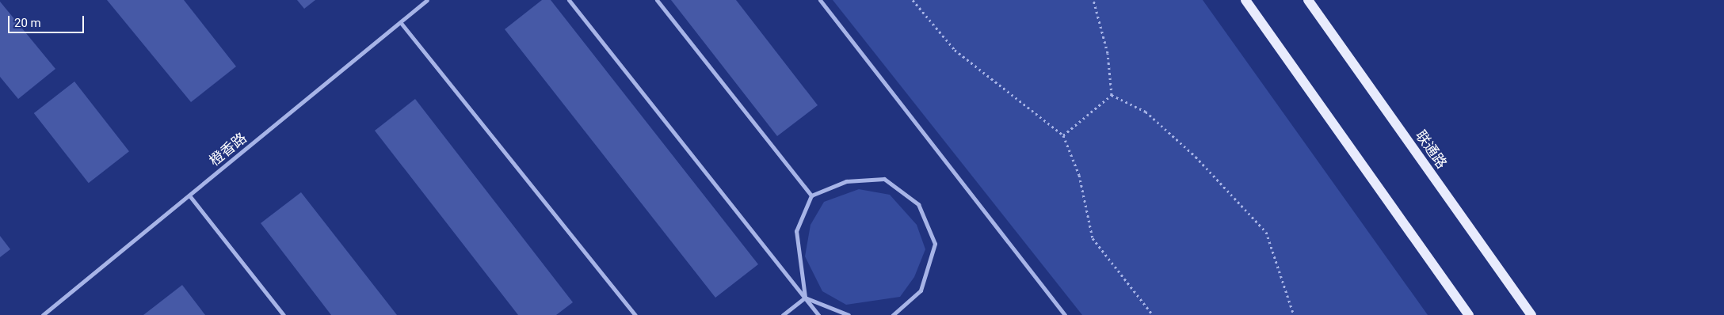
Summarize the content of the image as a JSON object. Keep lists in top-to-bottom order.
{
  "streets": {
    "main road": ["联通路"],
    "street": ["橙香路"]
  },
  "scale_bar": "20 m"
}
